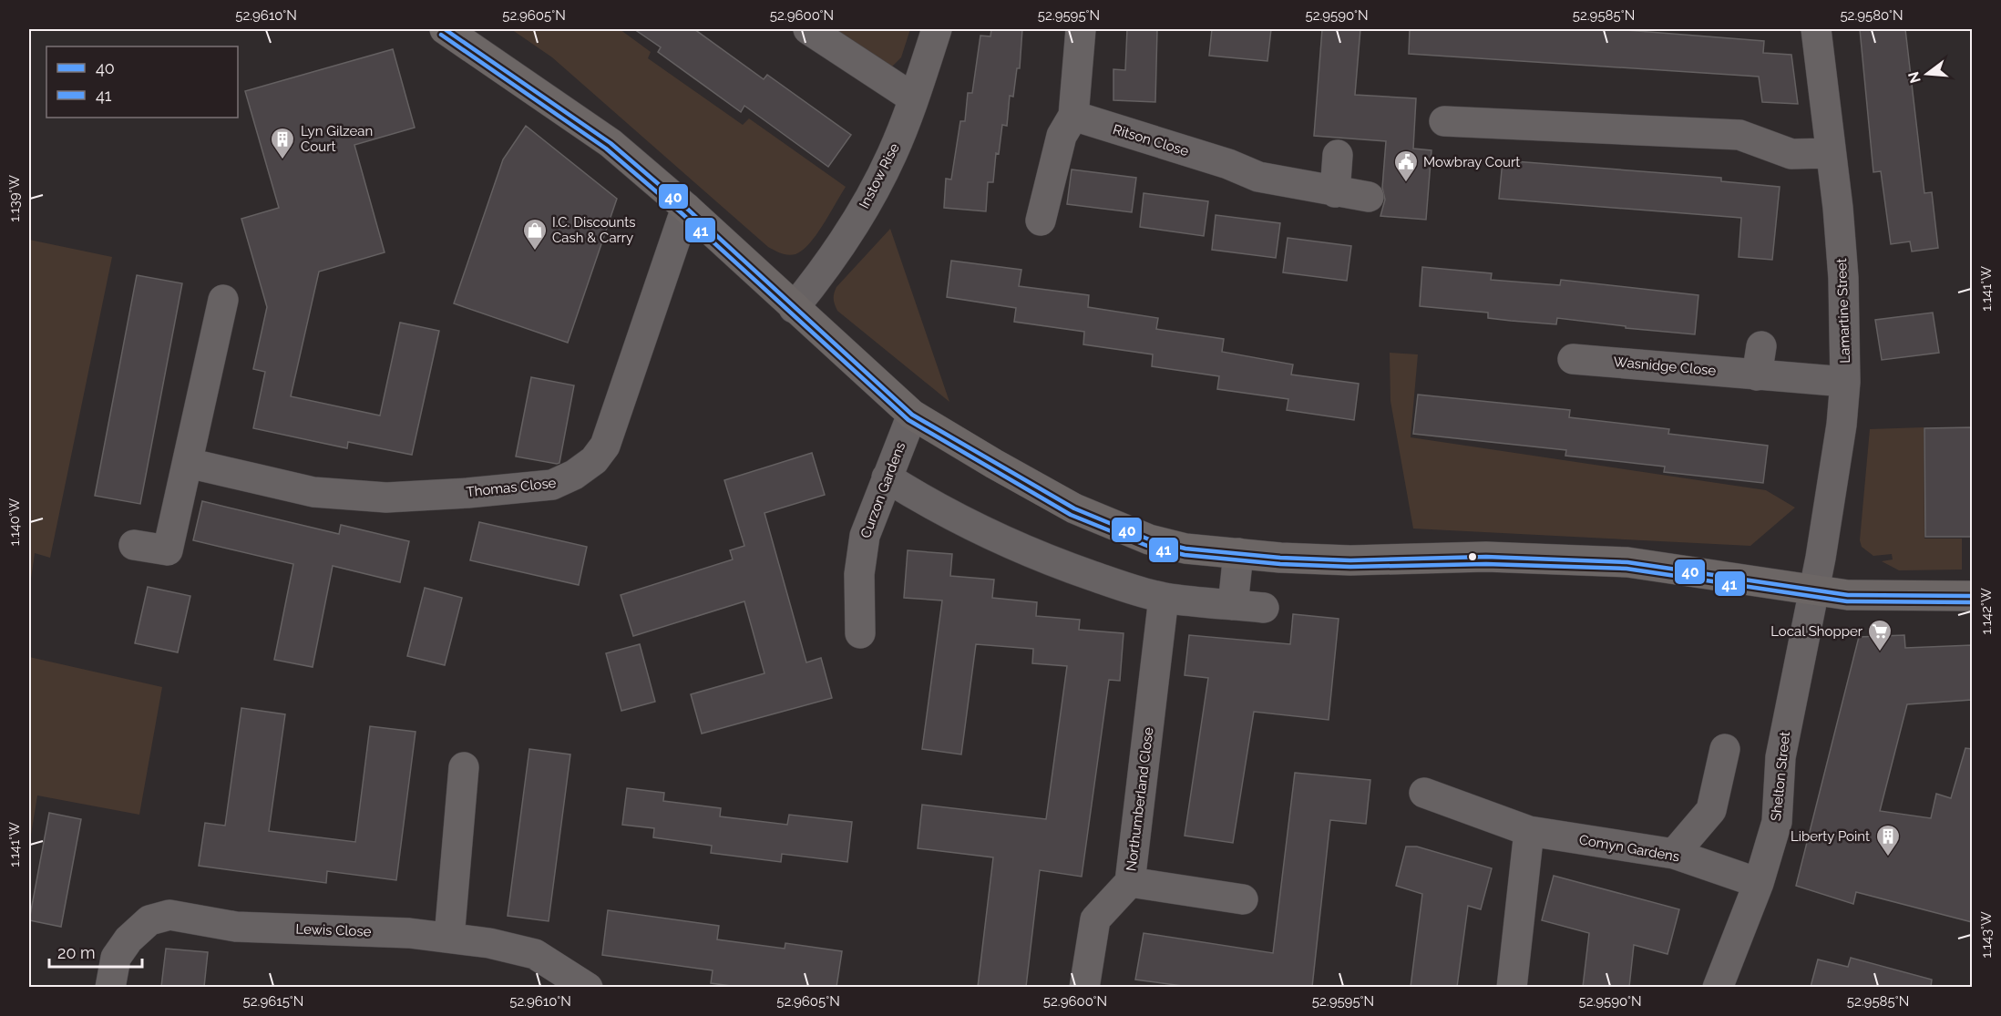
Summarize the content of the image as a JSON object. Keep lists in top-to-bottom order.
{
  "streets": {
    "street": [
      "Ritson Close",
      "Instow Rise",
      "Lamartine Street",
      "Wasnidge Close",
      "Thomas Close",
      "Curzon Gardens",
      "Shelton Street",
      "Northumberland Close",
      "Comyn Gardens",
      "Lewis Close"
    ]
  },
  "crossings": [
    ["Lamartine Street", "Wasnidge Close"],
    ["Lamartine Street", "Shelton Street"],
    ["Shelton Street", "Comyn Gardens"]
  ],
  "places": {
    "building": ["Lyn Gilzean Court", "Liberty Point"],
    "public building": ["Mowbray Court"],
    "shop": ["I.C. Discounts Cash & Carry"],
    "supermarket": ["Local Shopper"]
  },
  "lines": ["transit line 40", "transit line 41"],
  "legend": ["40", "41"],
  "scale_bar": "20 m",
  "north": "left",
  "coordinates": [
    "52.9610°N",
    "52.9605°N",
    "52.9600°N",
    "52.9595°N",
    "52.9590°N",
    "52.9585°N",
    "52.9580°N",
    "1.139°W",
    "1.141°W",
    "1.140°W",
    "1.142°W",
    "1.143°W",
    "52.9615°N"
  ]
}
